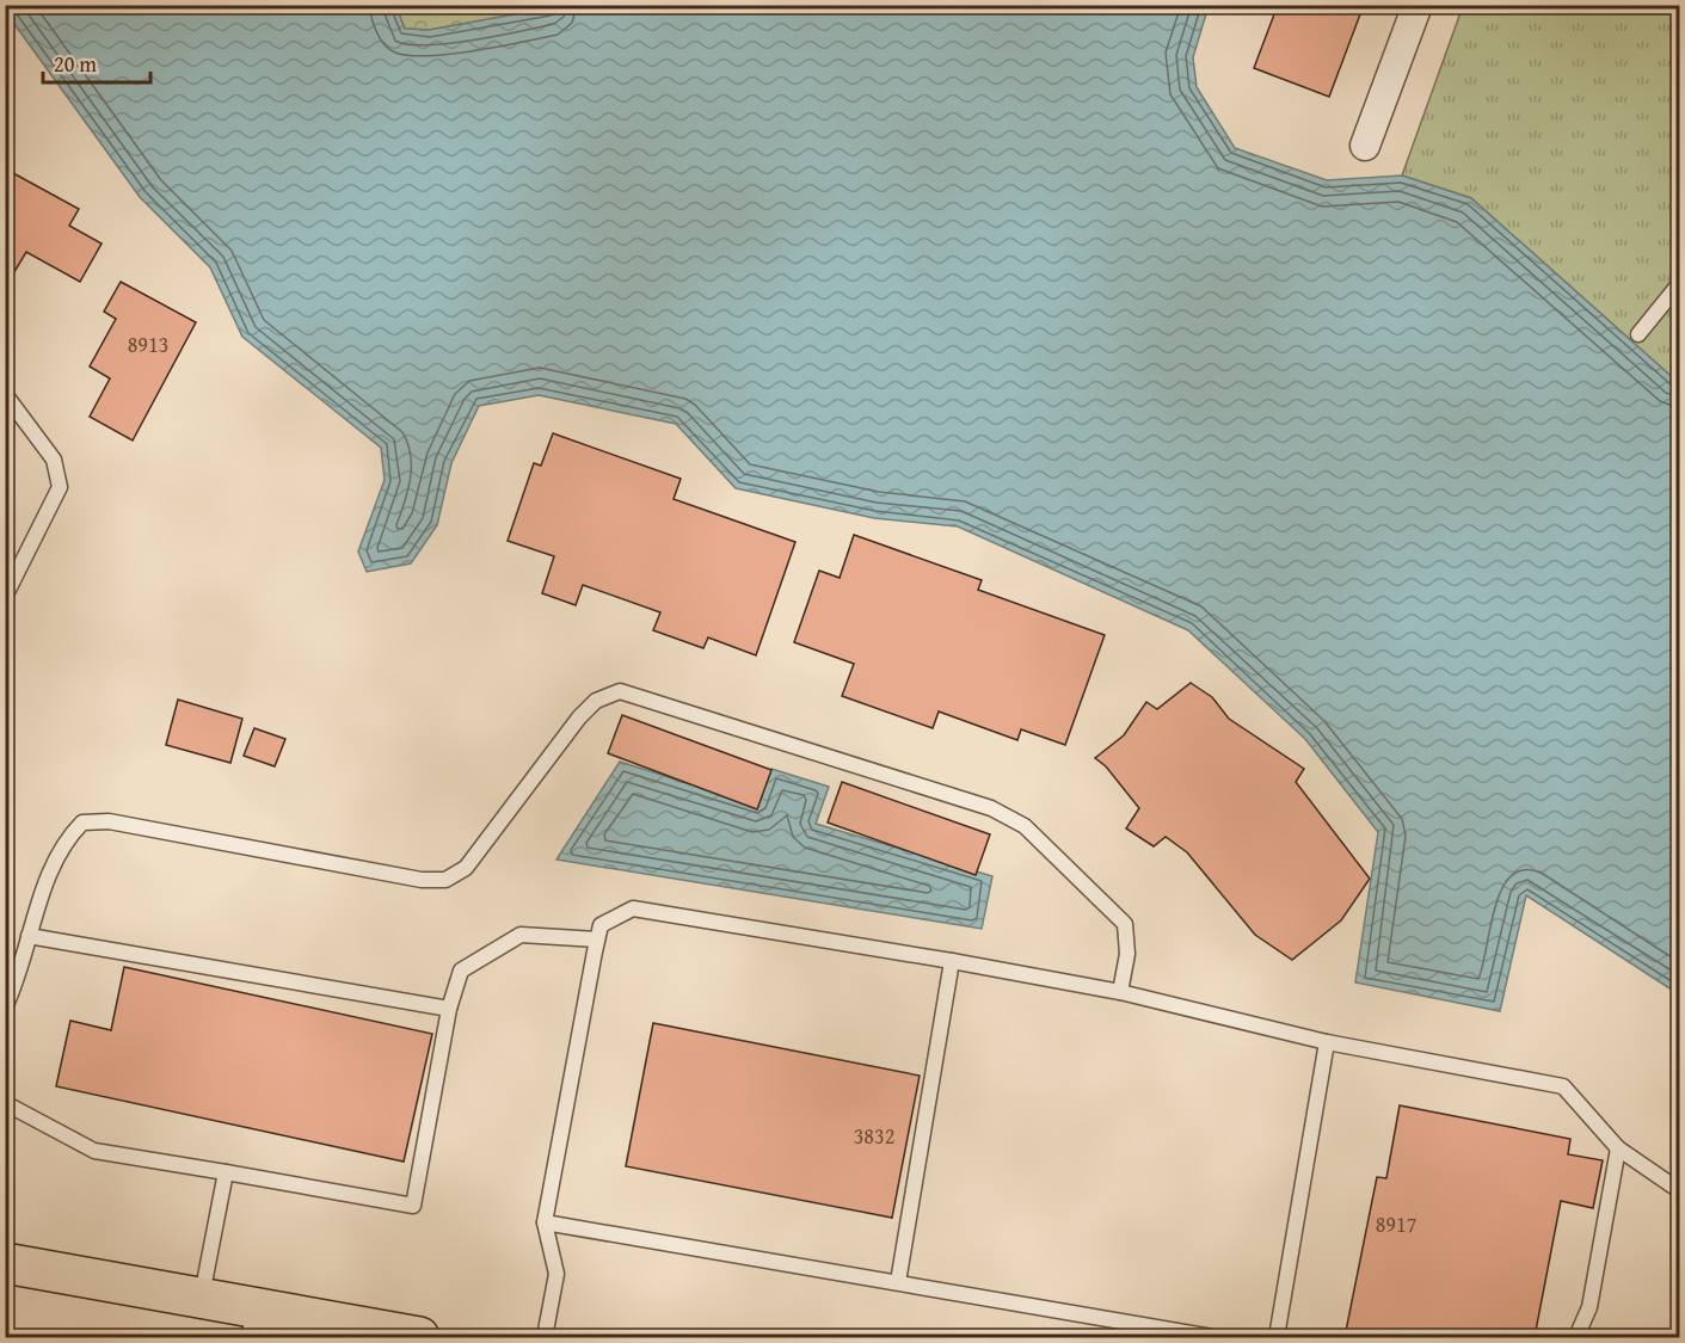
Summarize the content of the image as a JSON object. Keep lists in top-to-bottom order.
{
  "house_numbers": ["8913", "3832", "8917"],
  "scale_bar": "20 m"
}
